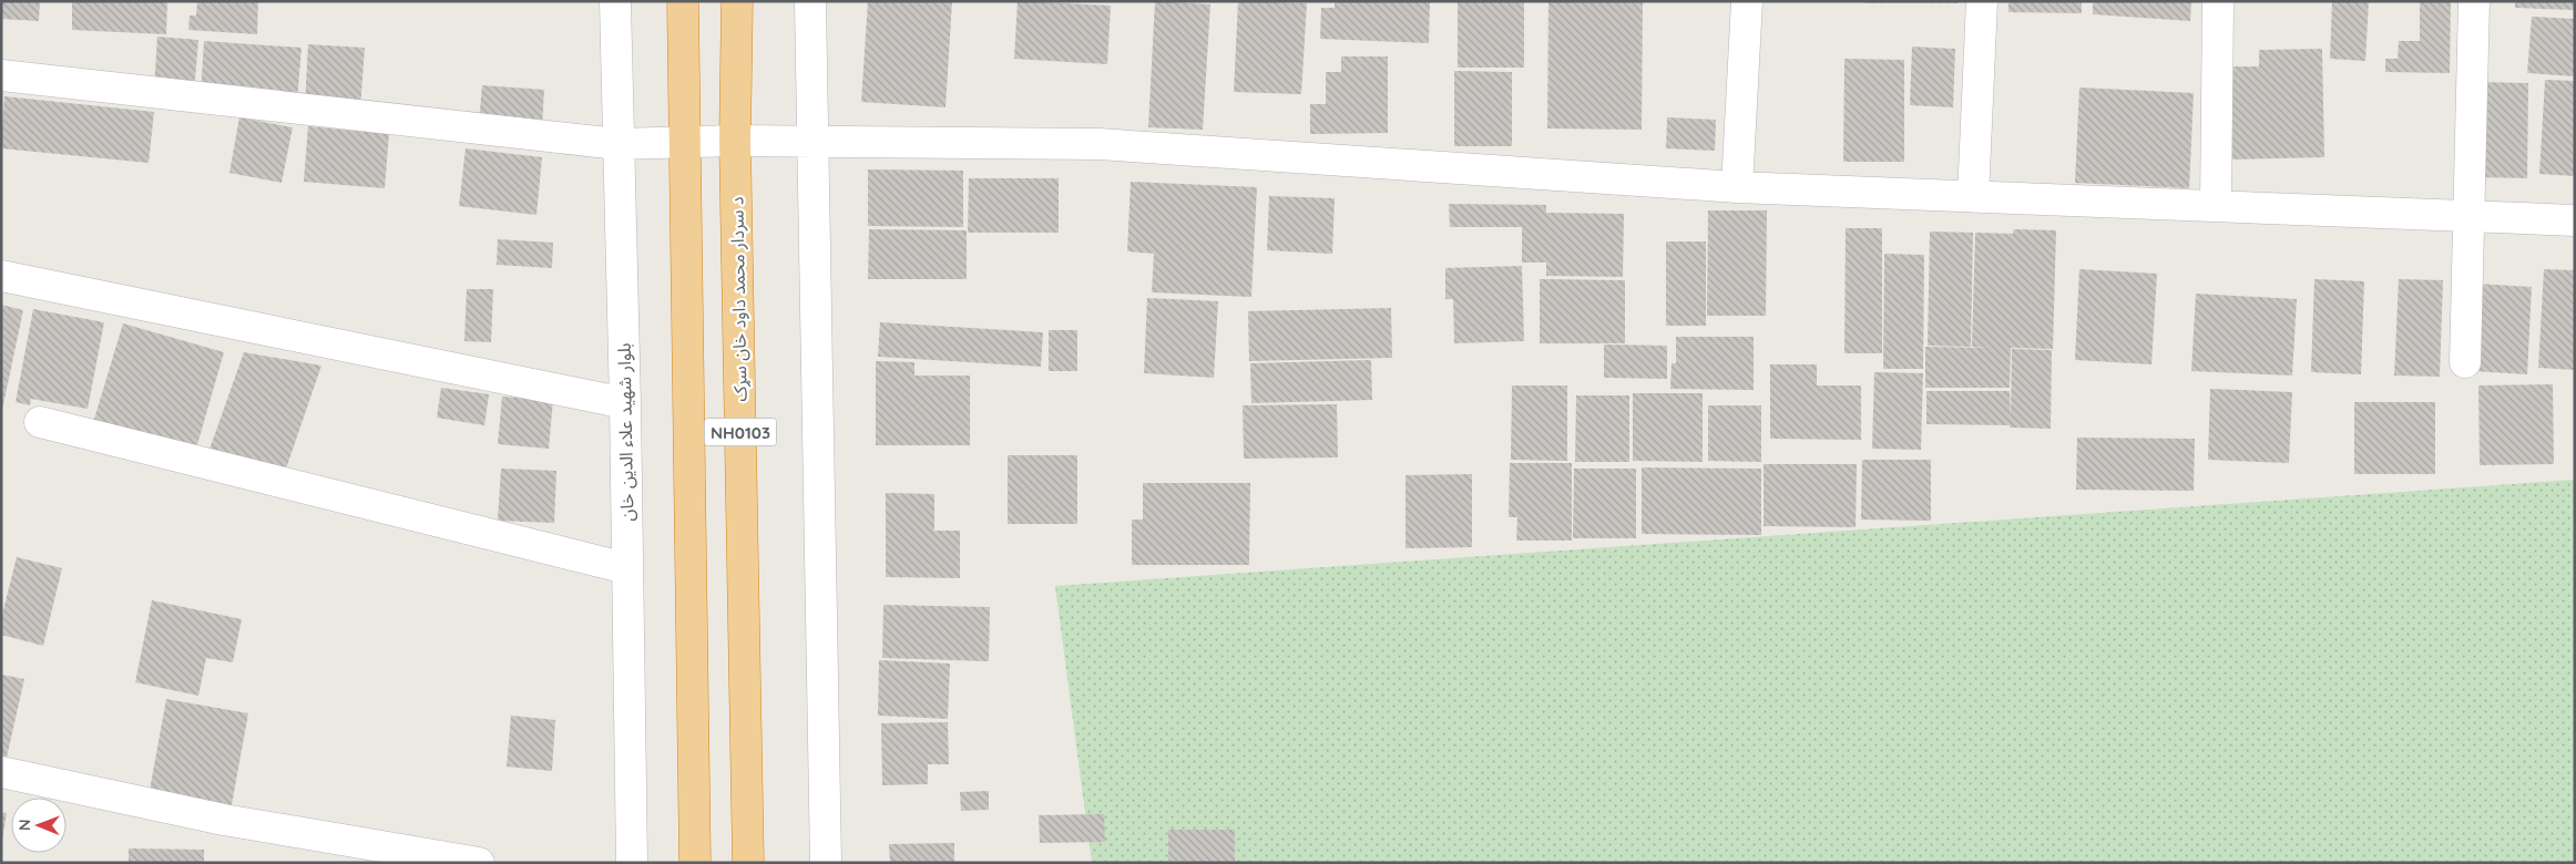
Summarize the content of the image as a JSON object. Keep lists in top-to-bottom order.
{
  "streets": {
    "highway": ["د سردار محمد داود خان سړک", "NH0103"],
    "street": ["بلوار شهید علاء الدین خان"]
  },
  "north": "left"
}
